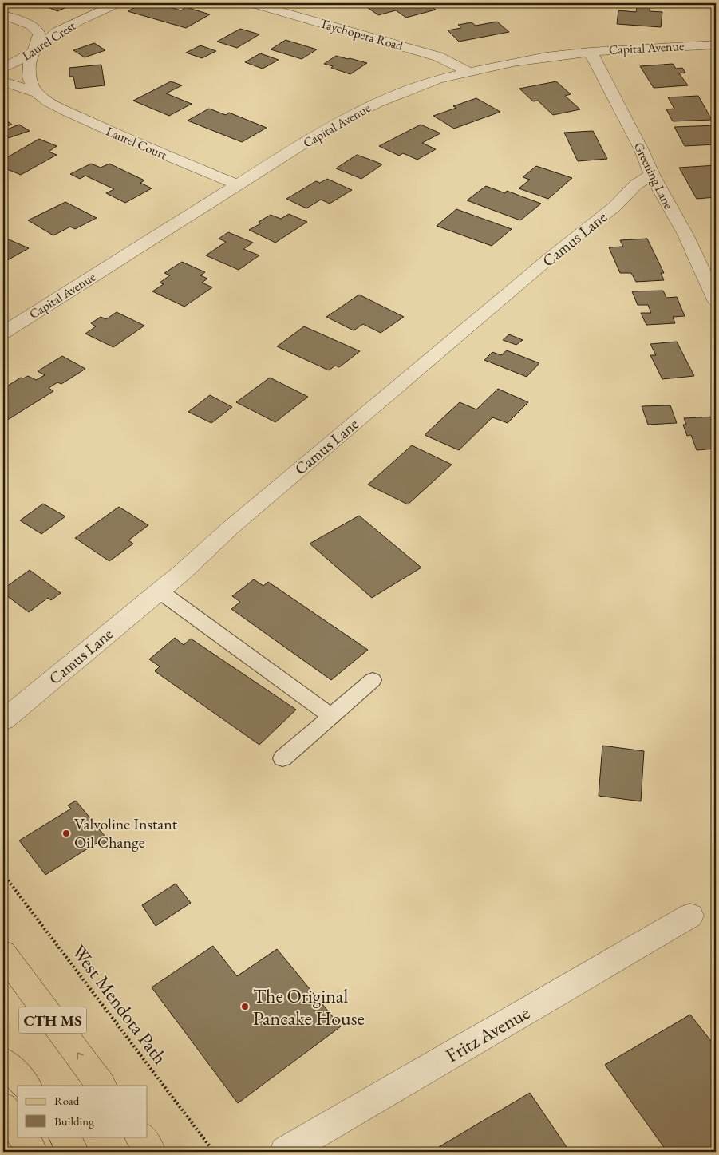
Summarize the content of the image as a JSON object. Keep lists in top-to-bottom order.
{
  "streets": {
    "main road": ["CTH MS"],
    "street": [
      "Taychopera Road",
      "Laurel Crest",
      "Capital Avenue",
      "Laurel Court",
      "Greening Lane",
      "Camus Lane",
      "Fritz Avenue"
    ],
    "path": ["West Mendota Path"]
  },
  "crossings": [
    ["Taychopera Road", "Capital Avenue"],
    ["Laurel Crest", "Laurel Court"],
    ["Capital Avenue", "Laurel Court"],
    ["Capital Avenue", "Greening Lane"],
    ["Greening Lane", "Camus Lane"]
  ],
  "places": ["Valvoline Instant Oil Change", "The Original Pancake House"],
  "legend": ["Road", "Building"]
}
